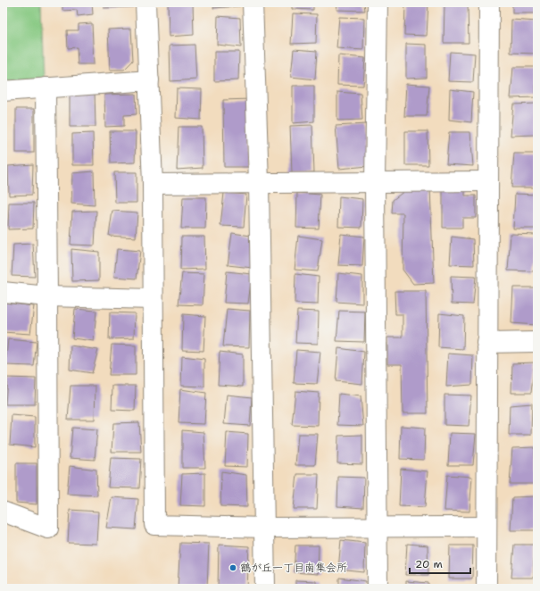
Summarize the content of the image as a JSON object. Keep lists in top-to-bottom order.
{
  "places": ["鶴が丘一丁目南集会所"],
  "scale_bar": "20 m"
}
